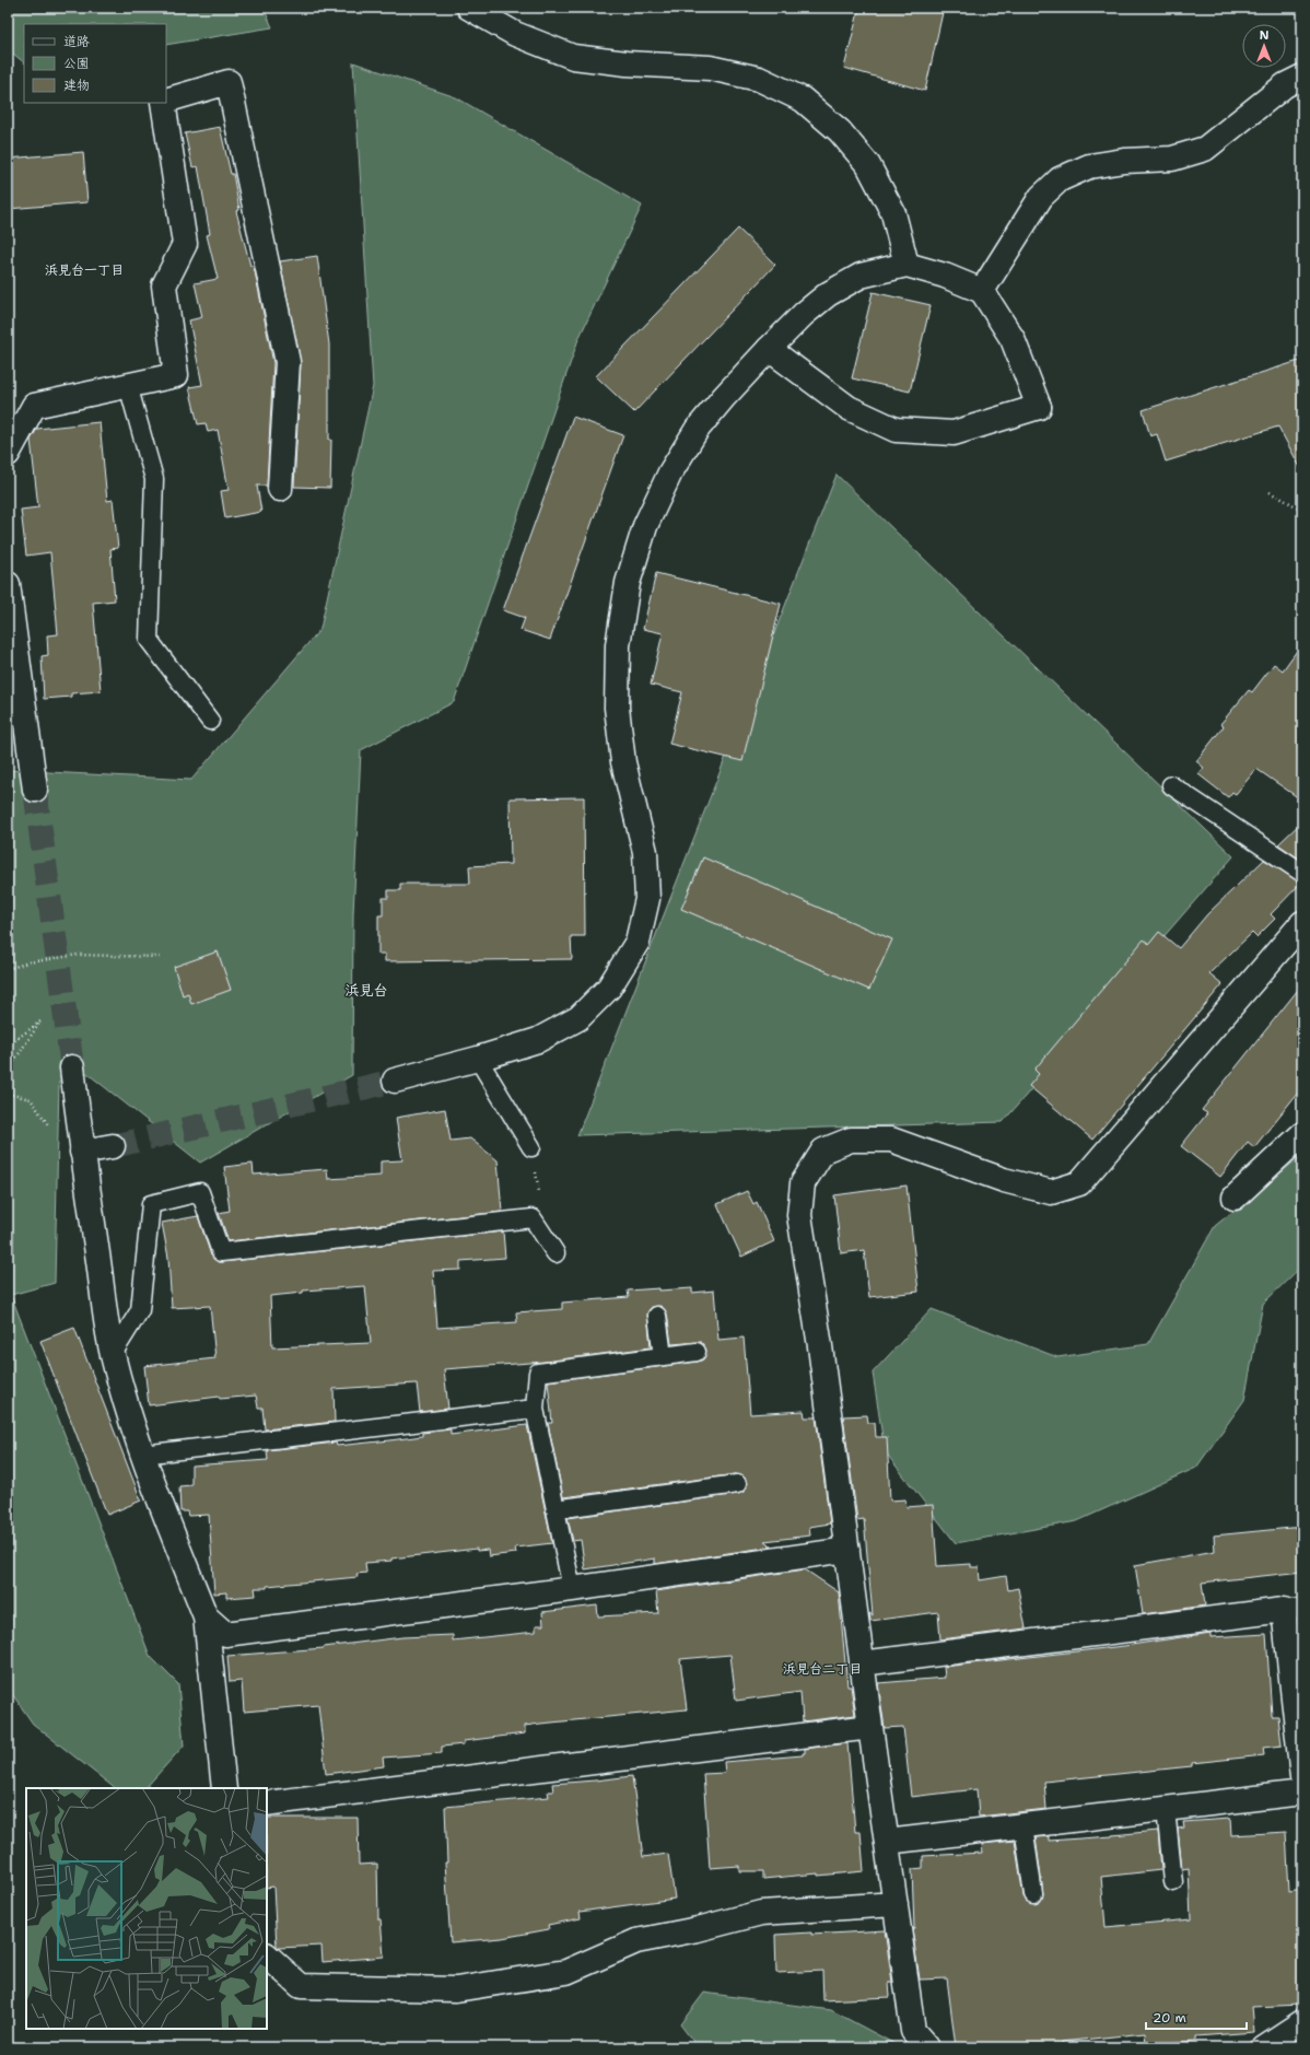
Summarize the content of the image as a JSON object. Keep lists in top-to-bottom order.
{
  "districts": ["浜見台一丁目", "浜見台", "浜見台二丁目"],
  "legend": ["道路", "公園", "建物"],
  "scale_bar": "20 m",
  "north": "top"
}
